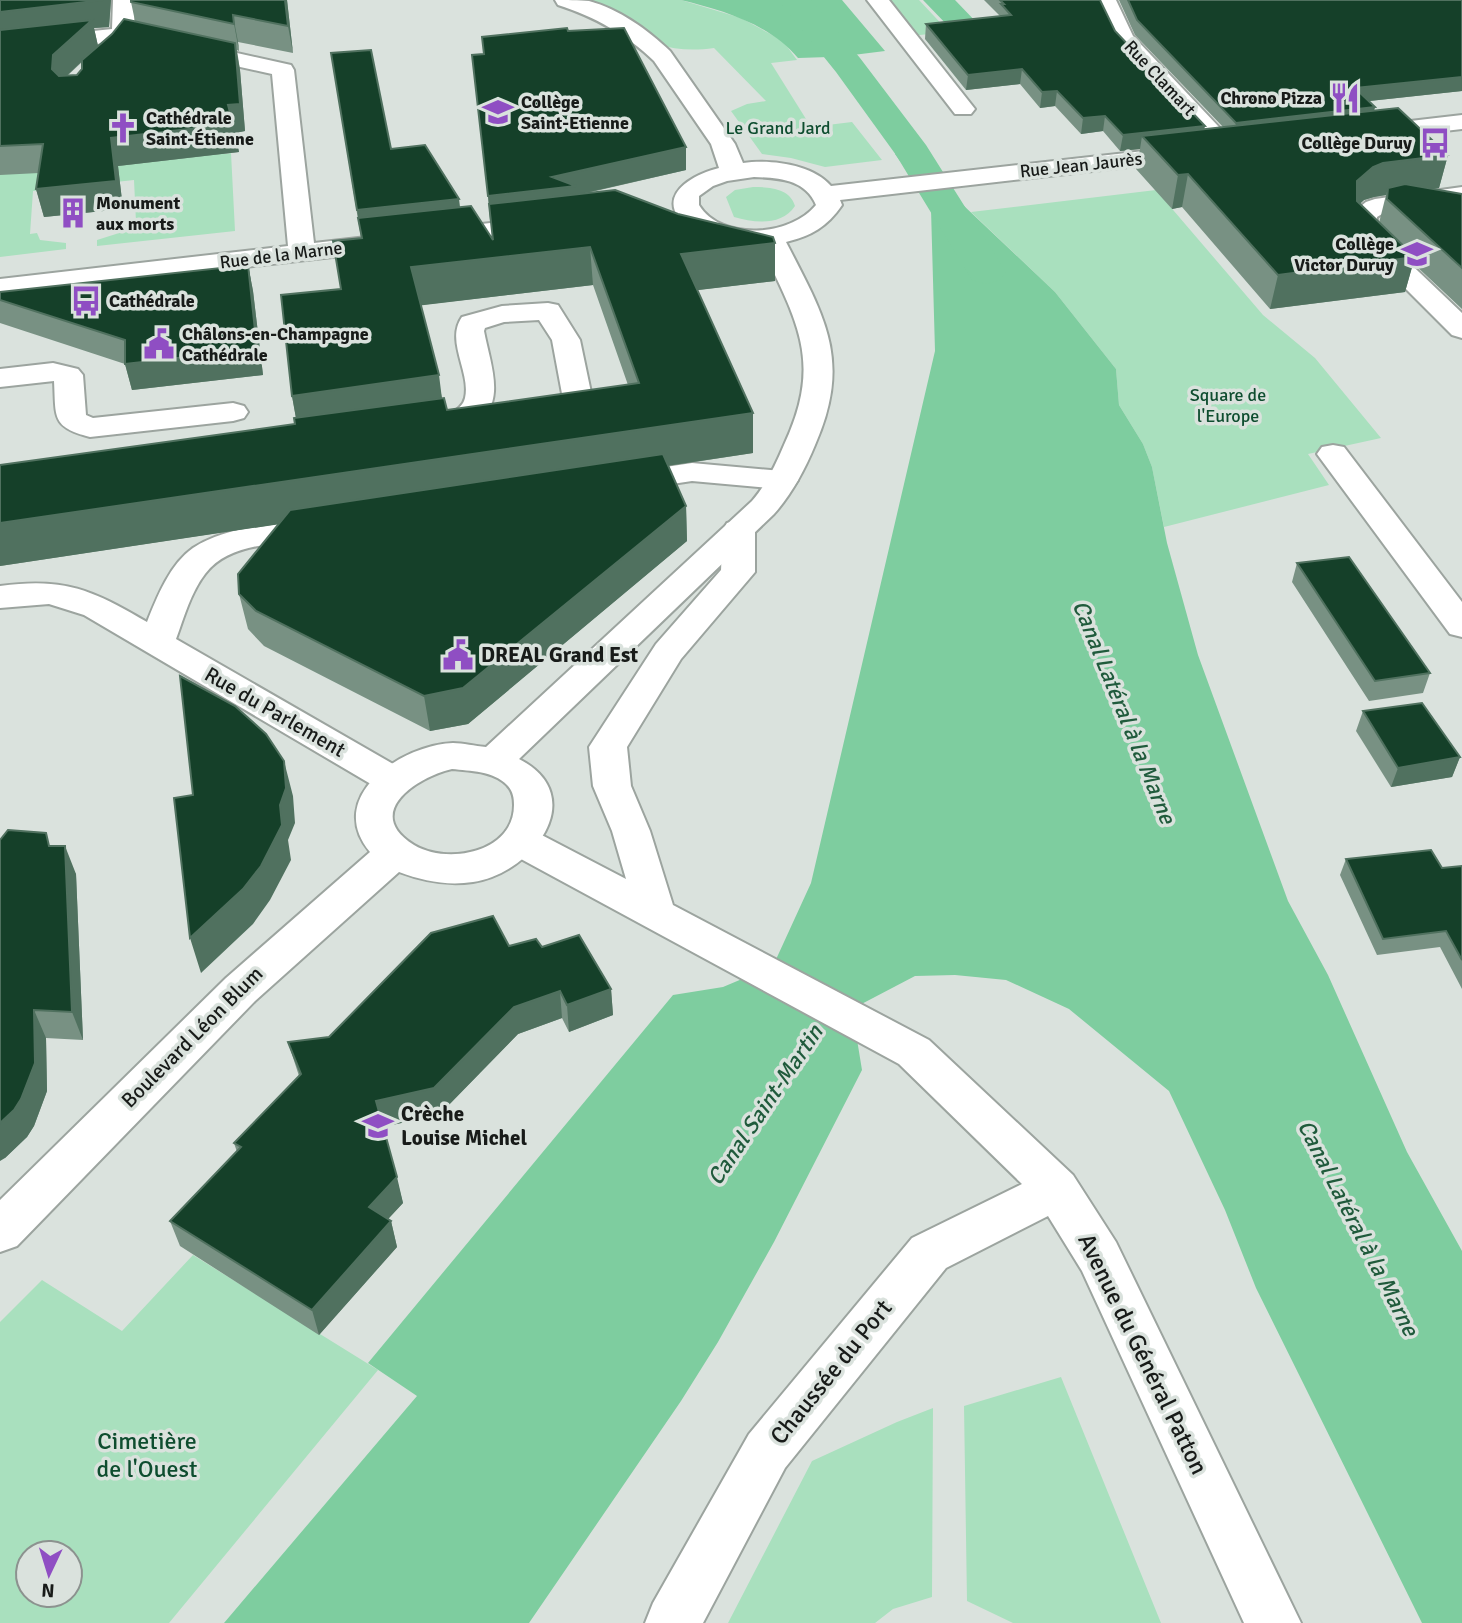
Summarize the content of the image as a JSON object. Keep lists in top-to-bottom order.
{
  "streets": {
    "street": [
      "Rue Clamart",
      "Rue Jean Jaurès",
      "Rue de la Marne",
      "Rue du Parlement",
      "Boulevard Léon Blum",
      "Avenue du Général Patton",
      "Chaussée du Port"
    ]
  },
  "crossings": [
    ["Rue Clamart", "Rue Jean Jaurès"],
    ["Rue du Parlement", "Boulevard Léon Blum"],
    ["Rue du Parlement", "Avenue du Général Patton"],
    ["Boulevard Léon Blum", "Avenue du Général Patton"],
    ["Avenue du Général Patton", "Chaussée du Port"]
  ],
  "water": ["Canal Latéral à la Marne", "Canal Saint-Martin"],
  "parks": ["Le Grand Jard", "Square de l'Europe", "Cimetière de l'Ouest"],
  "places": {
    "restaurant": ["Chrono Pizza"],
    "school or university": ["Collège Saint-Etienne", "Collège Victor Duruy", "Crèche Louise Michel"],
    "church": ["Cathédrale Saint-Étienne"],
    "bus stop": ["Collège Duruy", "Cathédrale"],
    "building": ["Monument aux morts"],
    "public building": ["Châlons-en-Champagne Cathédrale", "DREAL Grand Est"]
  },
  "north": "bottom"
}
